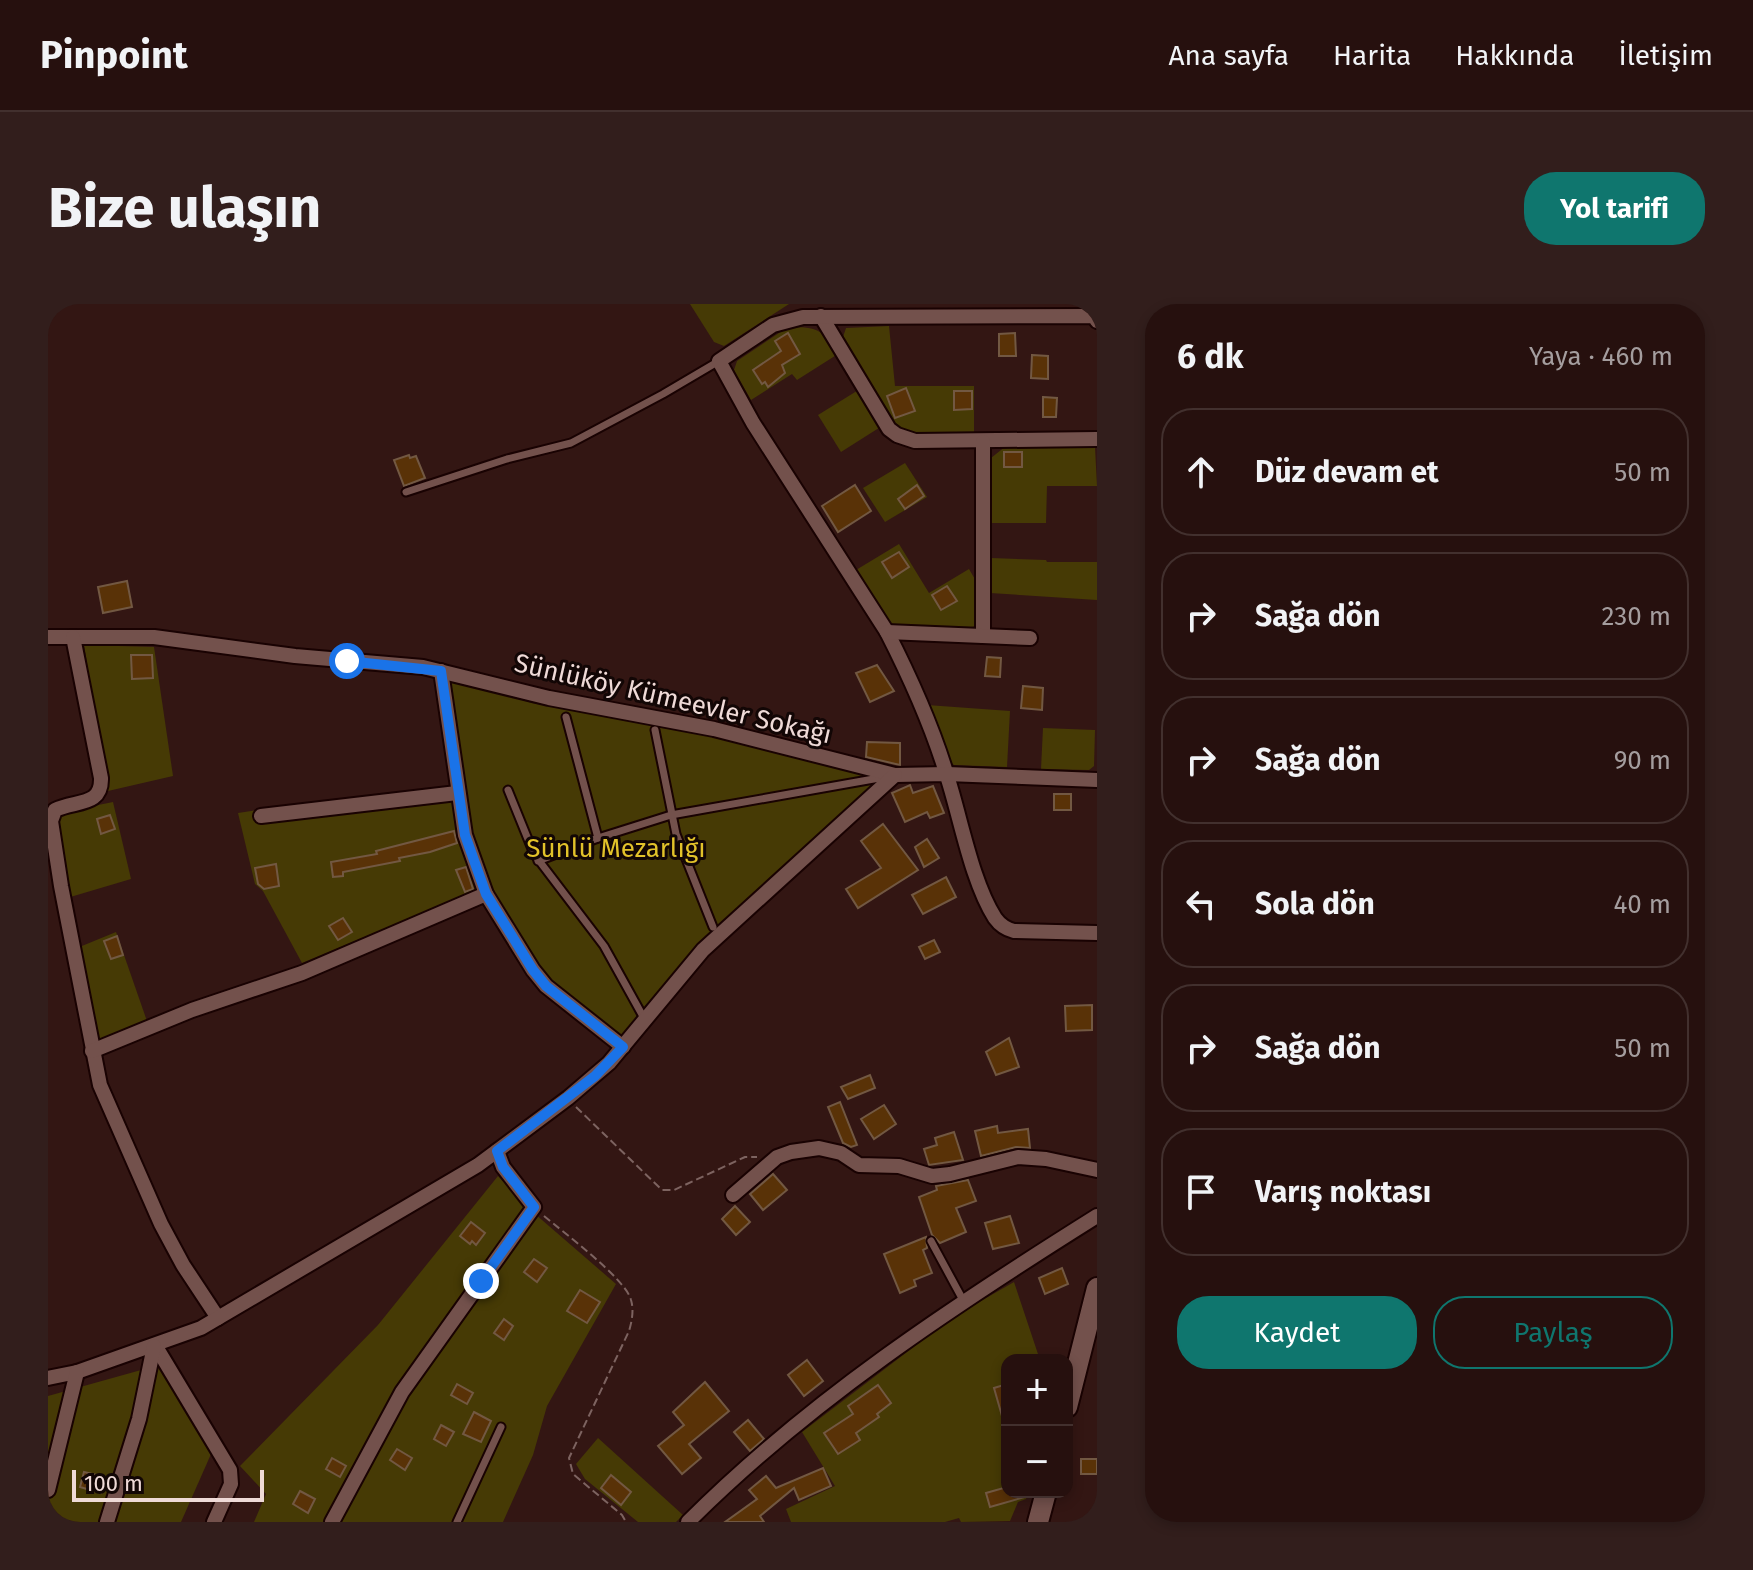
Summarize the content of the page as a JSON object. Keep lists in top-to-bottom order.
{
  "streets": {
    "street": ["Sünlüköy Kümeevler Sokağı"]
  },
  "parks": ["Sünlü Mezarlığı"],
  "scale_bar": "100 m",
  "page": {
    "header": "Pinpoint",
    "nav": [
      "Ana sayfa",
      "Harita",
      "Hakkında",
      "İletişim"
    ],
    "buttons": [
      "Yol tarifi",
      ["Kaydet", "Paylaş"]
    ],
    "title": "Bize ulaşın",
    "heading": ["6 dk", "Yaya · 460 m"],
    "list": [
      ["Düz devam et", "50 m"],
      ["Sağa dön", "230 m"],
      ["Sağa dön", "90 m"],
      ["Sola dön", "40 m"],
      ["Sağa dön", "50 m"],
      "Varış noktası"
    ],
    "map_buttons": ["+", "−"],
    "scale": "100 m"
  }
}
